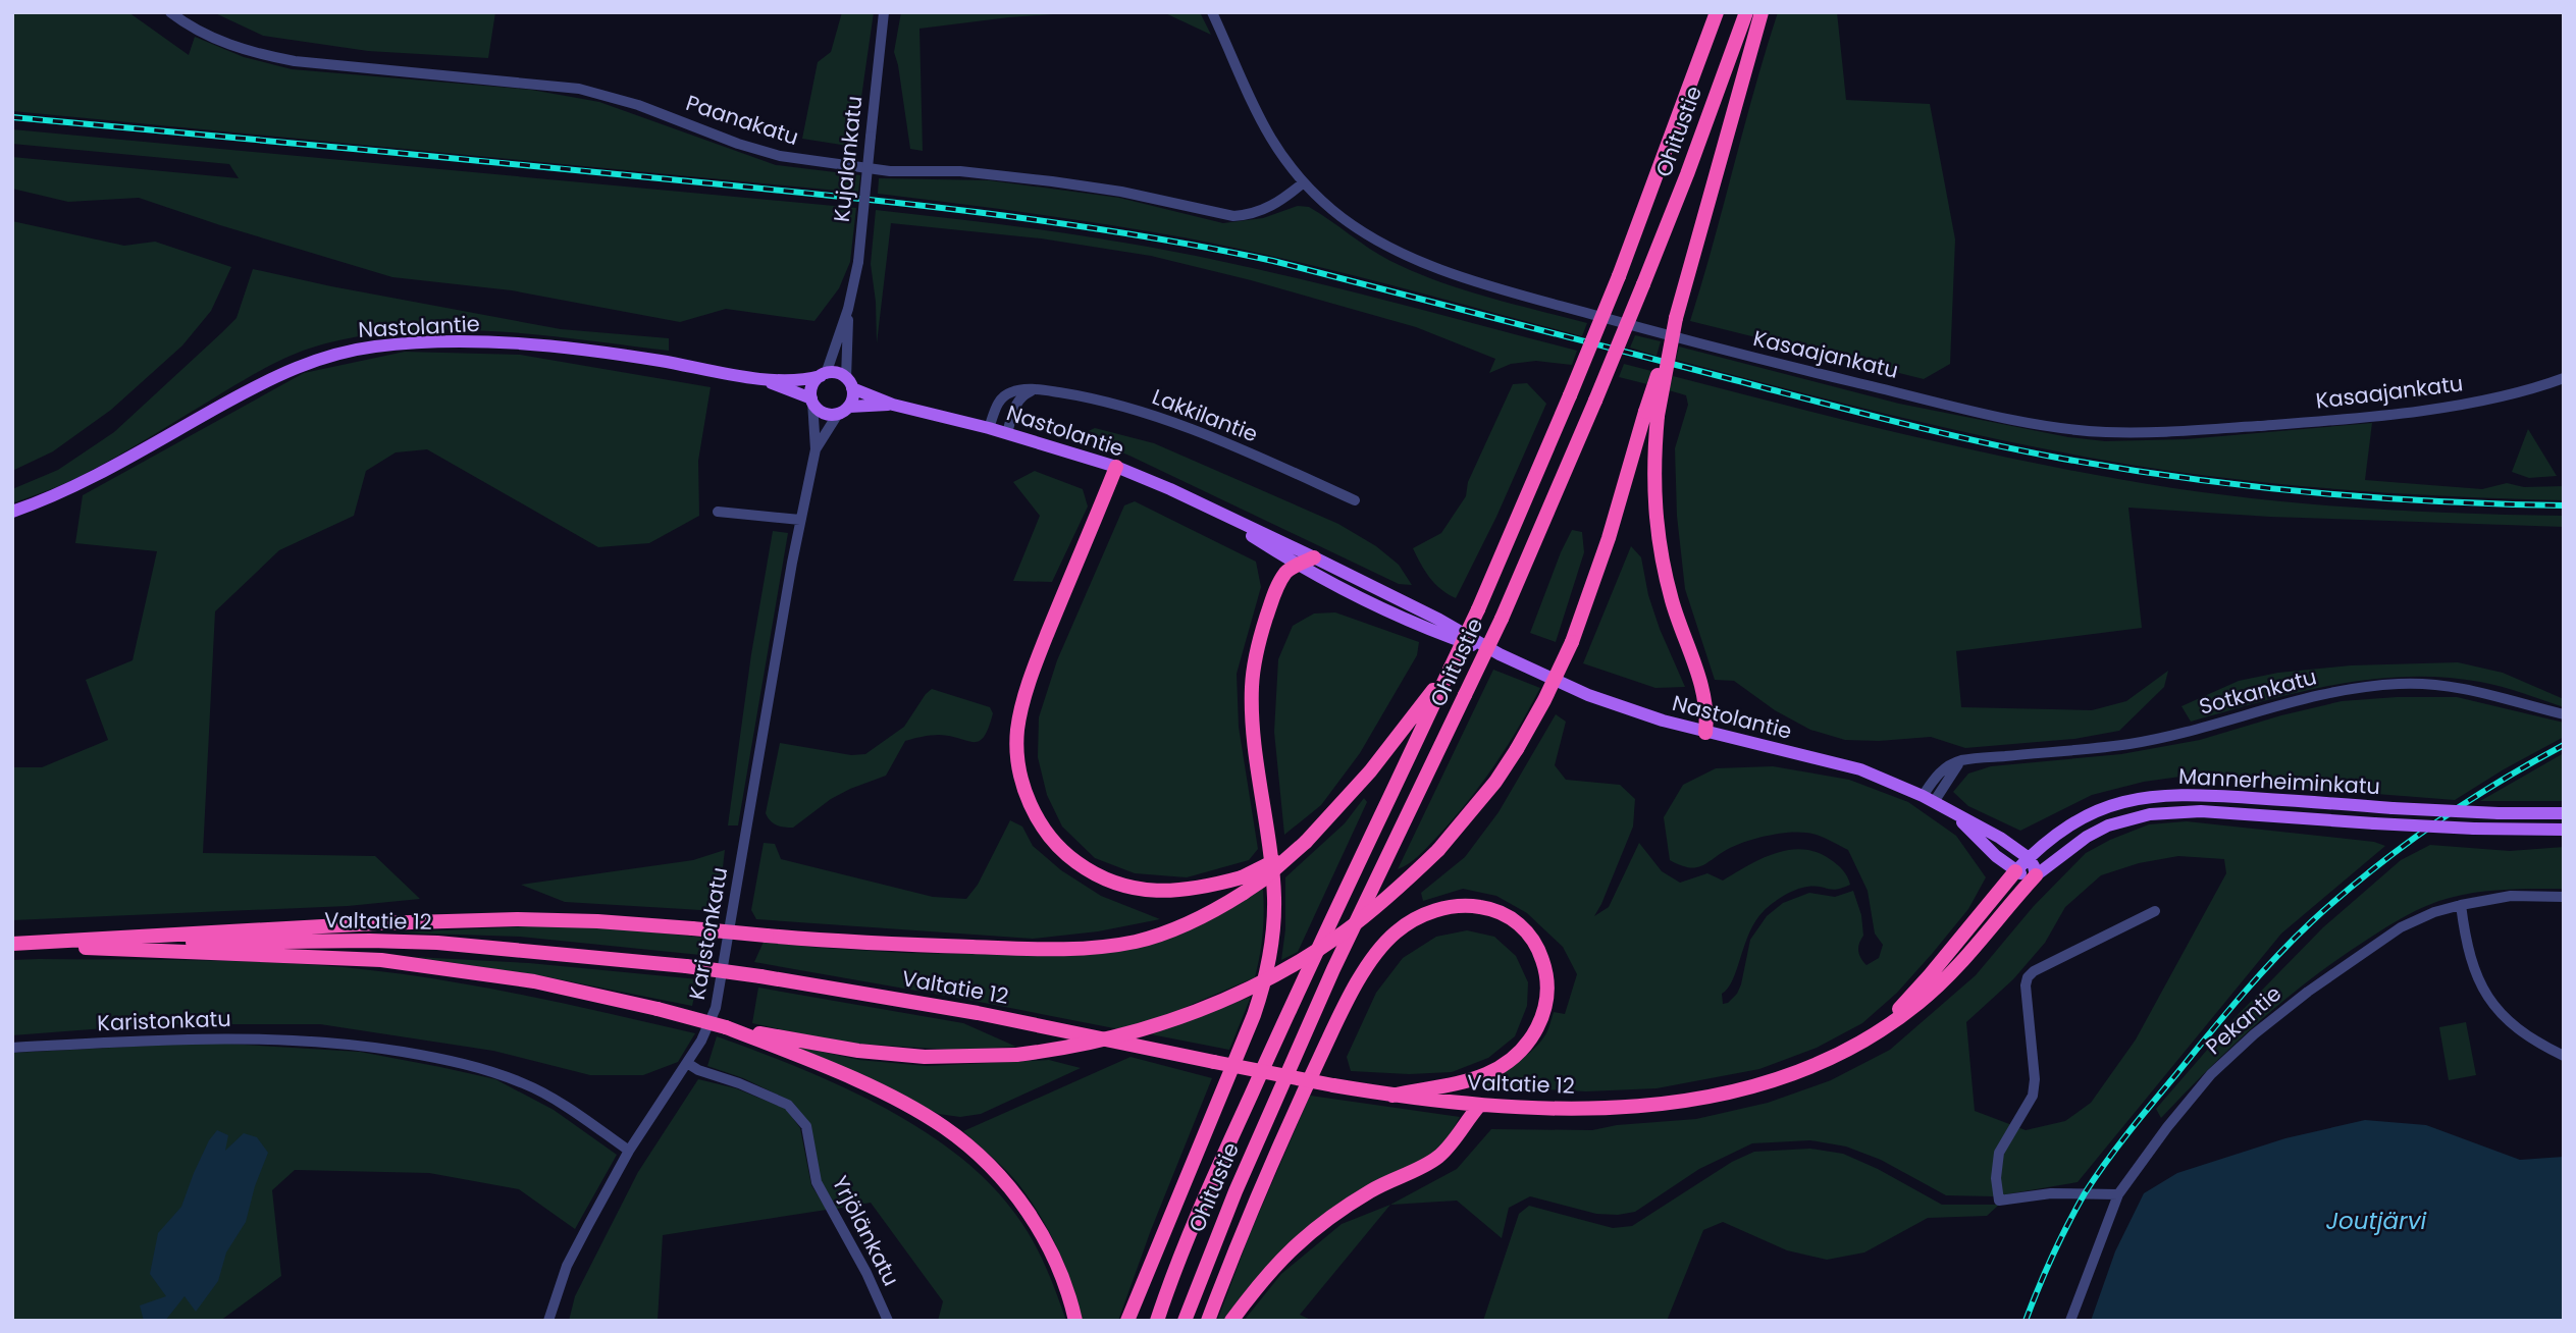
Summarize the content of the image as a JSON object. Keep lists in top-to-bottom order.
{
  "streets": {
    "highway": ["Ohitustie", "Valtatie 12"],
    "main road": ["Nastolantie", "Mannerheiminkatu"],
    "street": [
      "Paanakatu",
      "Kujalankatu",
      "Kasaajankatu",
      "Lakkilantie",
      "Sotkankatu",
      "Karistonkatu",
      "Pekantie",
      "Yrjölänkatu"
    ]
  },
  "crossings": [
    ["Paanakatu", "Kasaajankatu"],
    ["Kujalankatu", "Nastolantie"],
    ["Kujalankatu", "Karistonkatu"],
    ["Nastolantie", "Lakkilantie"],
    ["Nastolantie", "Sotkankatu"],
    ["Nastolantie", "Mannerheiminkatu"],
    ["Nastolantie", "Valtatie 12"],
    ["Nastolantie", "Karistonkatu"],
    ["Mannerheiminkatu", "Valtatie 12"],
    ["Karistonkatu", "Yrjölänkatu"]
  ],
  "water": ["Joutjärvi"]
}
